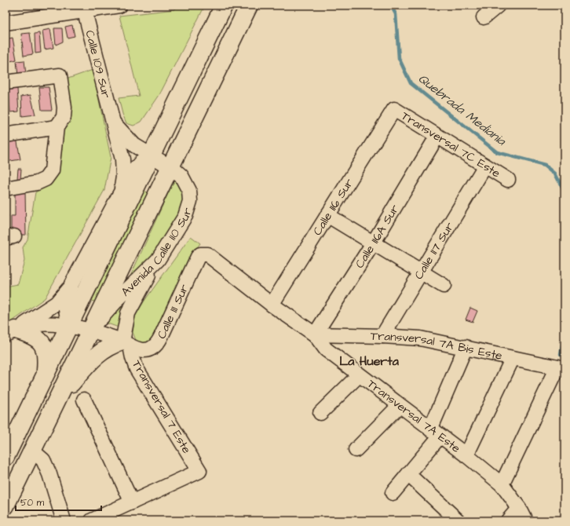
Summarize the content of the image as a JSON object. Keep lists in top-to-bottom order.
{
  "streets": {
    "highway": ["Avenida Calle 110 Sur"],
    "street": [
      "Calle 109 Sur",
      "Transversal 7C Este",
      "Calle 116 Sur",
      "Calle 116A Sur",
      "Calle 117 Sur",
      "Calle 111 Sur",
      "Transversal 7A Bis Este",
      "Transversal 7 Este",
      "Transversal 7A Este"
    ]
  },
  "crossings": [
    ["Calle 109 Sur", "Avenida Calle 110 Sur"],
    ["Transversal 7C Este", "Calle 116 Sur"],
    ["Transversal 7C Este", "Calle 116A Sur"],
    ["Transversal 7C Este", "Calle 117 Sur"],
    ["Calle 116 Sur", "Transversal 7A Este"],
    ["Calle 116A Sur", "Transversal 7A Bis Este"],
    ["Calle 116A Sur", "Transversal 7A Este"],
    ["Calle 117 Sur", "Transversal 7A Bis Este"],
    ["Calle 111 Sur", "Transversal 7 Este"],
    ["Calle 111 Sur", "Transversal 7A Este"],
    ["Transversal 7A Bis Este", "Transversal 7A Este"]
  ],
  "districts": ["La Huerta"],
  "water": ["Quebrada Mediania"],
  "scale_bar": "50 m"
}
